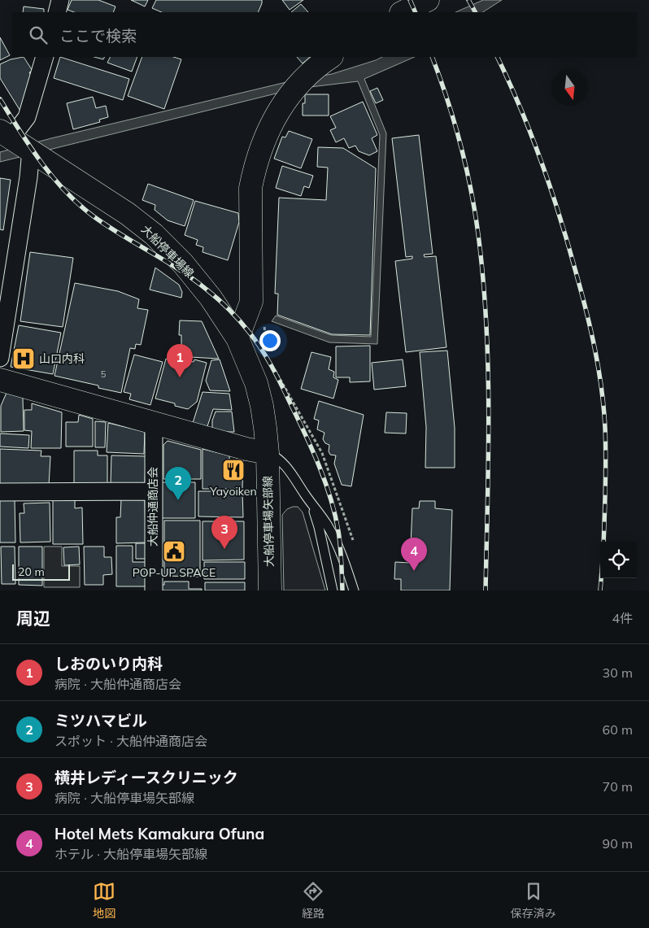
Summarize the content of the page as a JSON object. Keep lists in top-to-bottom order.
{
  "streets": {
    "street": ["大船停車場線", "大船仲通商店会", "大船停車場矢部線"]
  },
  "crossings": [
    ["大船停車場線", "大船停車場矢部線"]
  ],
  "places": {
    "hospital": ["山口内科"],
    "restaurant": ["Yayoiken"],
    "public building": ["POP-UP SPACE"]
  },
  "house_numbers": ["5"],
  "scale_bar": "20 m",
  "north": "bottom",
  "page": {
    "search": "ここで検索",
    "pins": [
      "1",
      "2",
      "3",
      "4"
    ],
    "scale": "20 m",
    "heading": ["周辺", "4件"],
    "list": [
      {
        "mark": "1",
        "name": "しおのいり内科",
        "note": "病院 · 大船仲通商店会",
        "value": "30 m"
      },
      {
        "mark": "2",
        "name": "ミツハマビル",
        "note": "スポット · 大船仲通商店会",
        "value": "60 m"
      },
      {
        "mark": "3",
        "name": "横井レディースクリニック",
        "note": "病院 · 大船停車場矢部線",
        "value": "70 m"
      },
      {
        "mark": "4",
        "name": "Hotel Mets Kamakura Ofuna",
        "note": "ホテル · 大船停車場矢部線",
        "value": "90 m"
      }
    ],
    "nav": ["地図", "経路", "保存済み"]
  }
}
